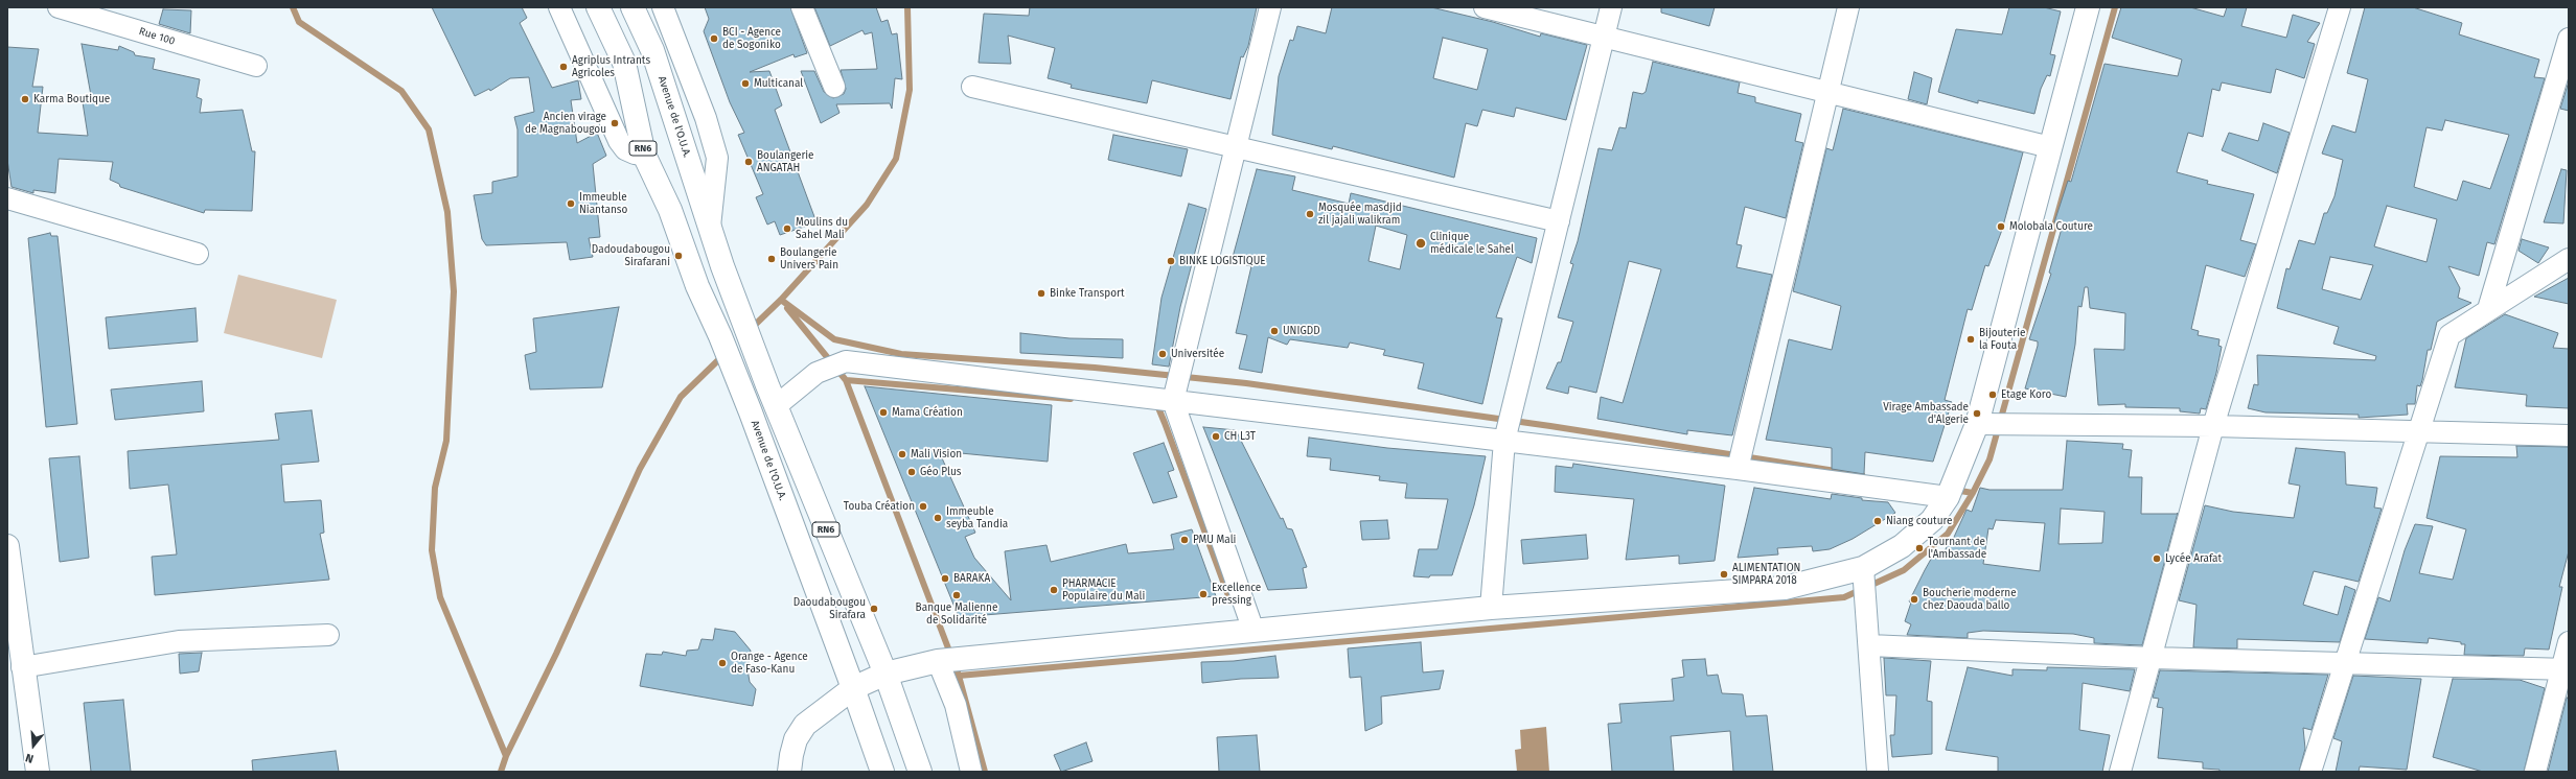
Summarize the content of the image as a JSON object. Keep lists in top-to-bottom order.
{
  "streets": {
    "main road": ["Avenue de l'O.U.A.", "RN6"],
    "street": ["Rue 100"]
  },
  "places": [
    "BCI - Agence de Sogoniko",
    "Agriplus Intrants Agricoles",
    "Multicanal",
    "Karma Boutique",
    "Ancien virage de Magnabougou",
    "Boulangerie ANGATAH",
    "Immeuble Niantanso",
    "Mosquée masdjid zil jajali walikram",
    "Molobala Couture",
    "Moulins du Sahel Mali",
    "Clinique médicale le Sahel",
    "Dadoudabougou Sirafarani",
    "Boulangerie Univers Pain",
    "BINKE LOGISTIQUE",
    "Binke Transport",
    "UNIGDD",
    "Bijouterie la Fouta",
    "Universitée",
    "Etage Koro",
    "Mama Création",
    "Virage Ambassade d'Algerie",
    "CH L3T",
    "Mali Vision",
    "Géo Plus",
    "Touba Création",
    "Immeuble seyba Tandia",
    "Niang couture",
    "PMU Mali",
    "Tournant de l'Ambassade",
    "Lycée Arafat",
    "ALIMENTATION SIMPARA 2018",
    "BARAKA",
    "PHARMACIE Populaire du Mali",
    "Excellence pressing",
    "Banque Malienne de Solidarité",
    "Boucherie moderne chez Daouda ballo",
    "Daoudabougou Sirafara",
    "Orange - Agence de Faso-Kanu"
  ],
  "north": "bottom"
}
